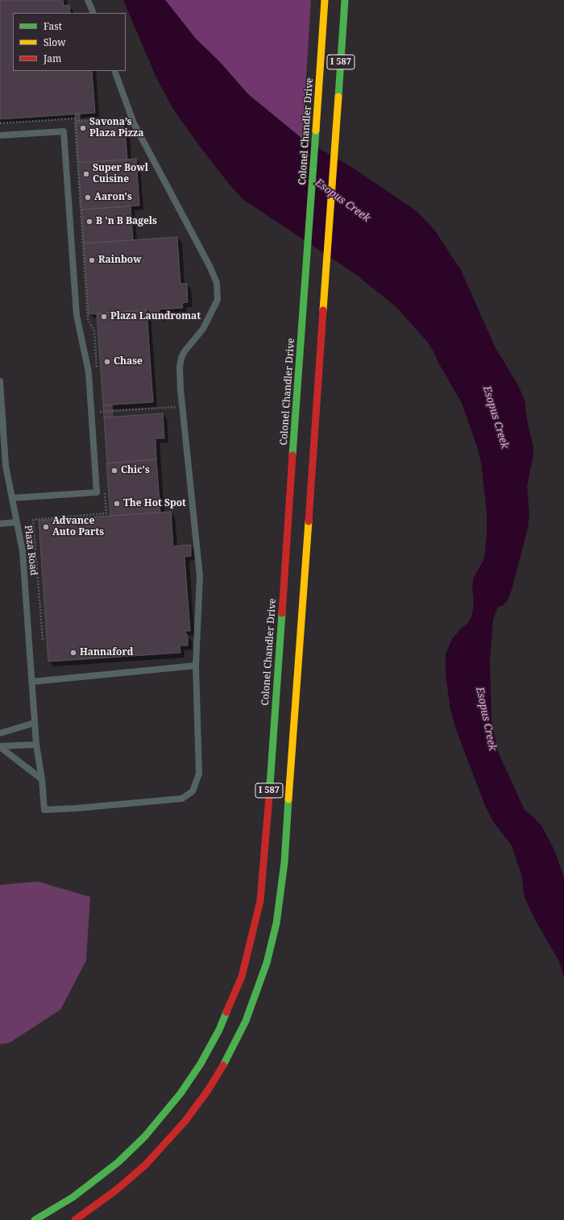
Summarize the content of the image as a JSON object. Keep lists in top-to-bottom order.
{
  "streets": {
    "highway": ["I 587", "Colonel Chandler Drive"],
    "lane": ["Plaza Road"]
  },
  "water": ["Esopus Creek"],
  "places": [
    "Savona’s Plaza Pizza",
    "Super Bowl Cuisine",
    "Aaron's",
    "B 'n B Bagels",
    "Rainbow",
    "Plaza Laundromat",
    "Chase",
    "Chic's",
    "The Hot Spot",
    "Advance Auto Parts",
    "Hannaford"
  ],
  "legend": ["Fast", "Slow", "Jam"]
}
